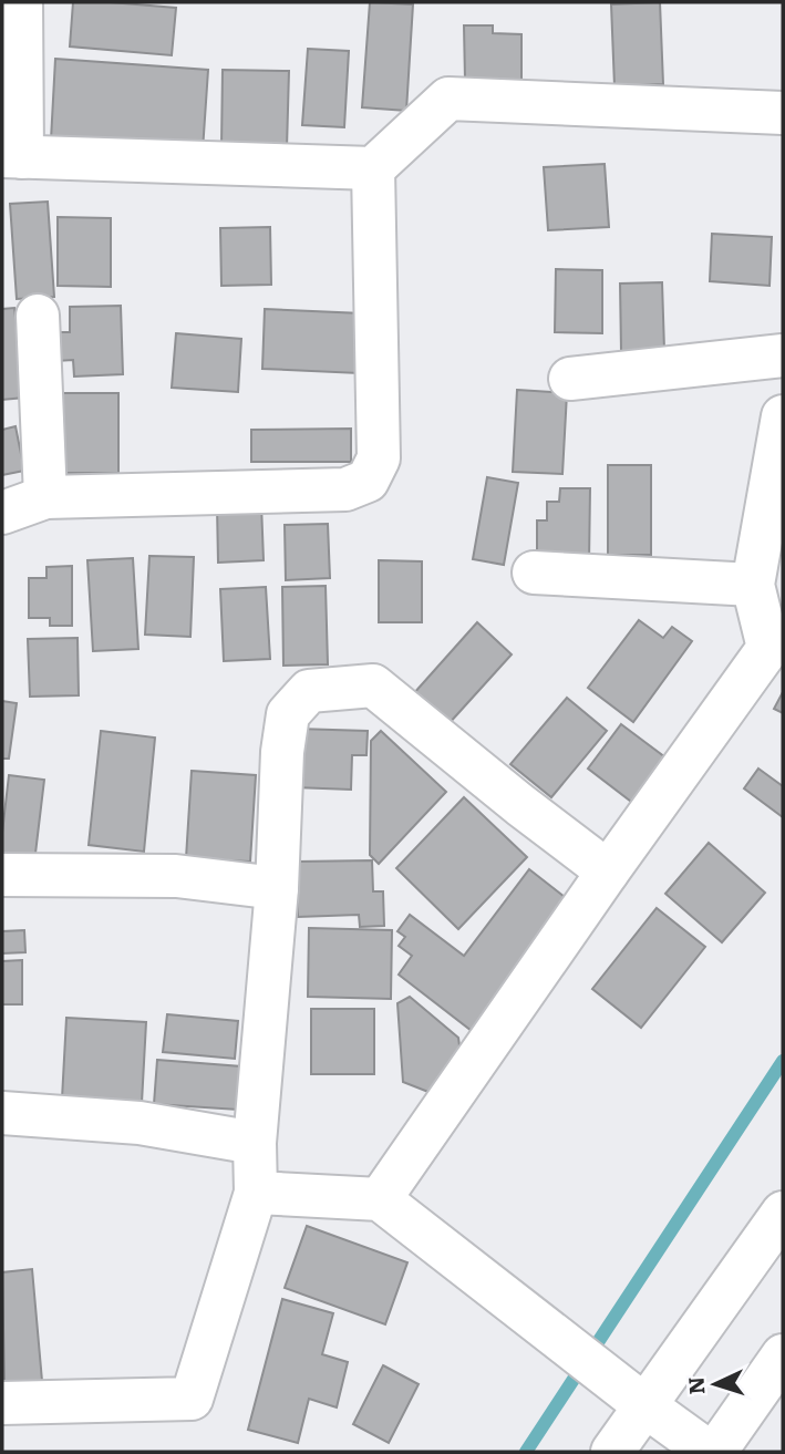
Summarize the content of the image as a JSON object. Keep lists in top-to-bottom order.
{
  "north": "left"
}
